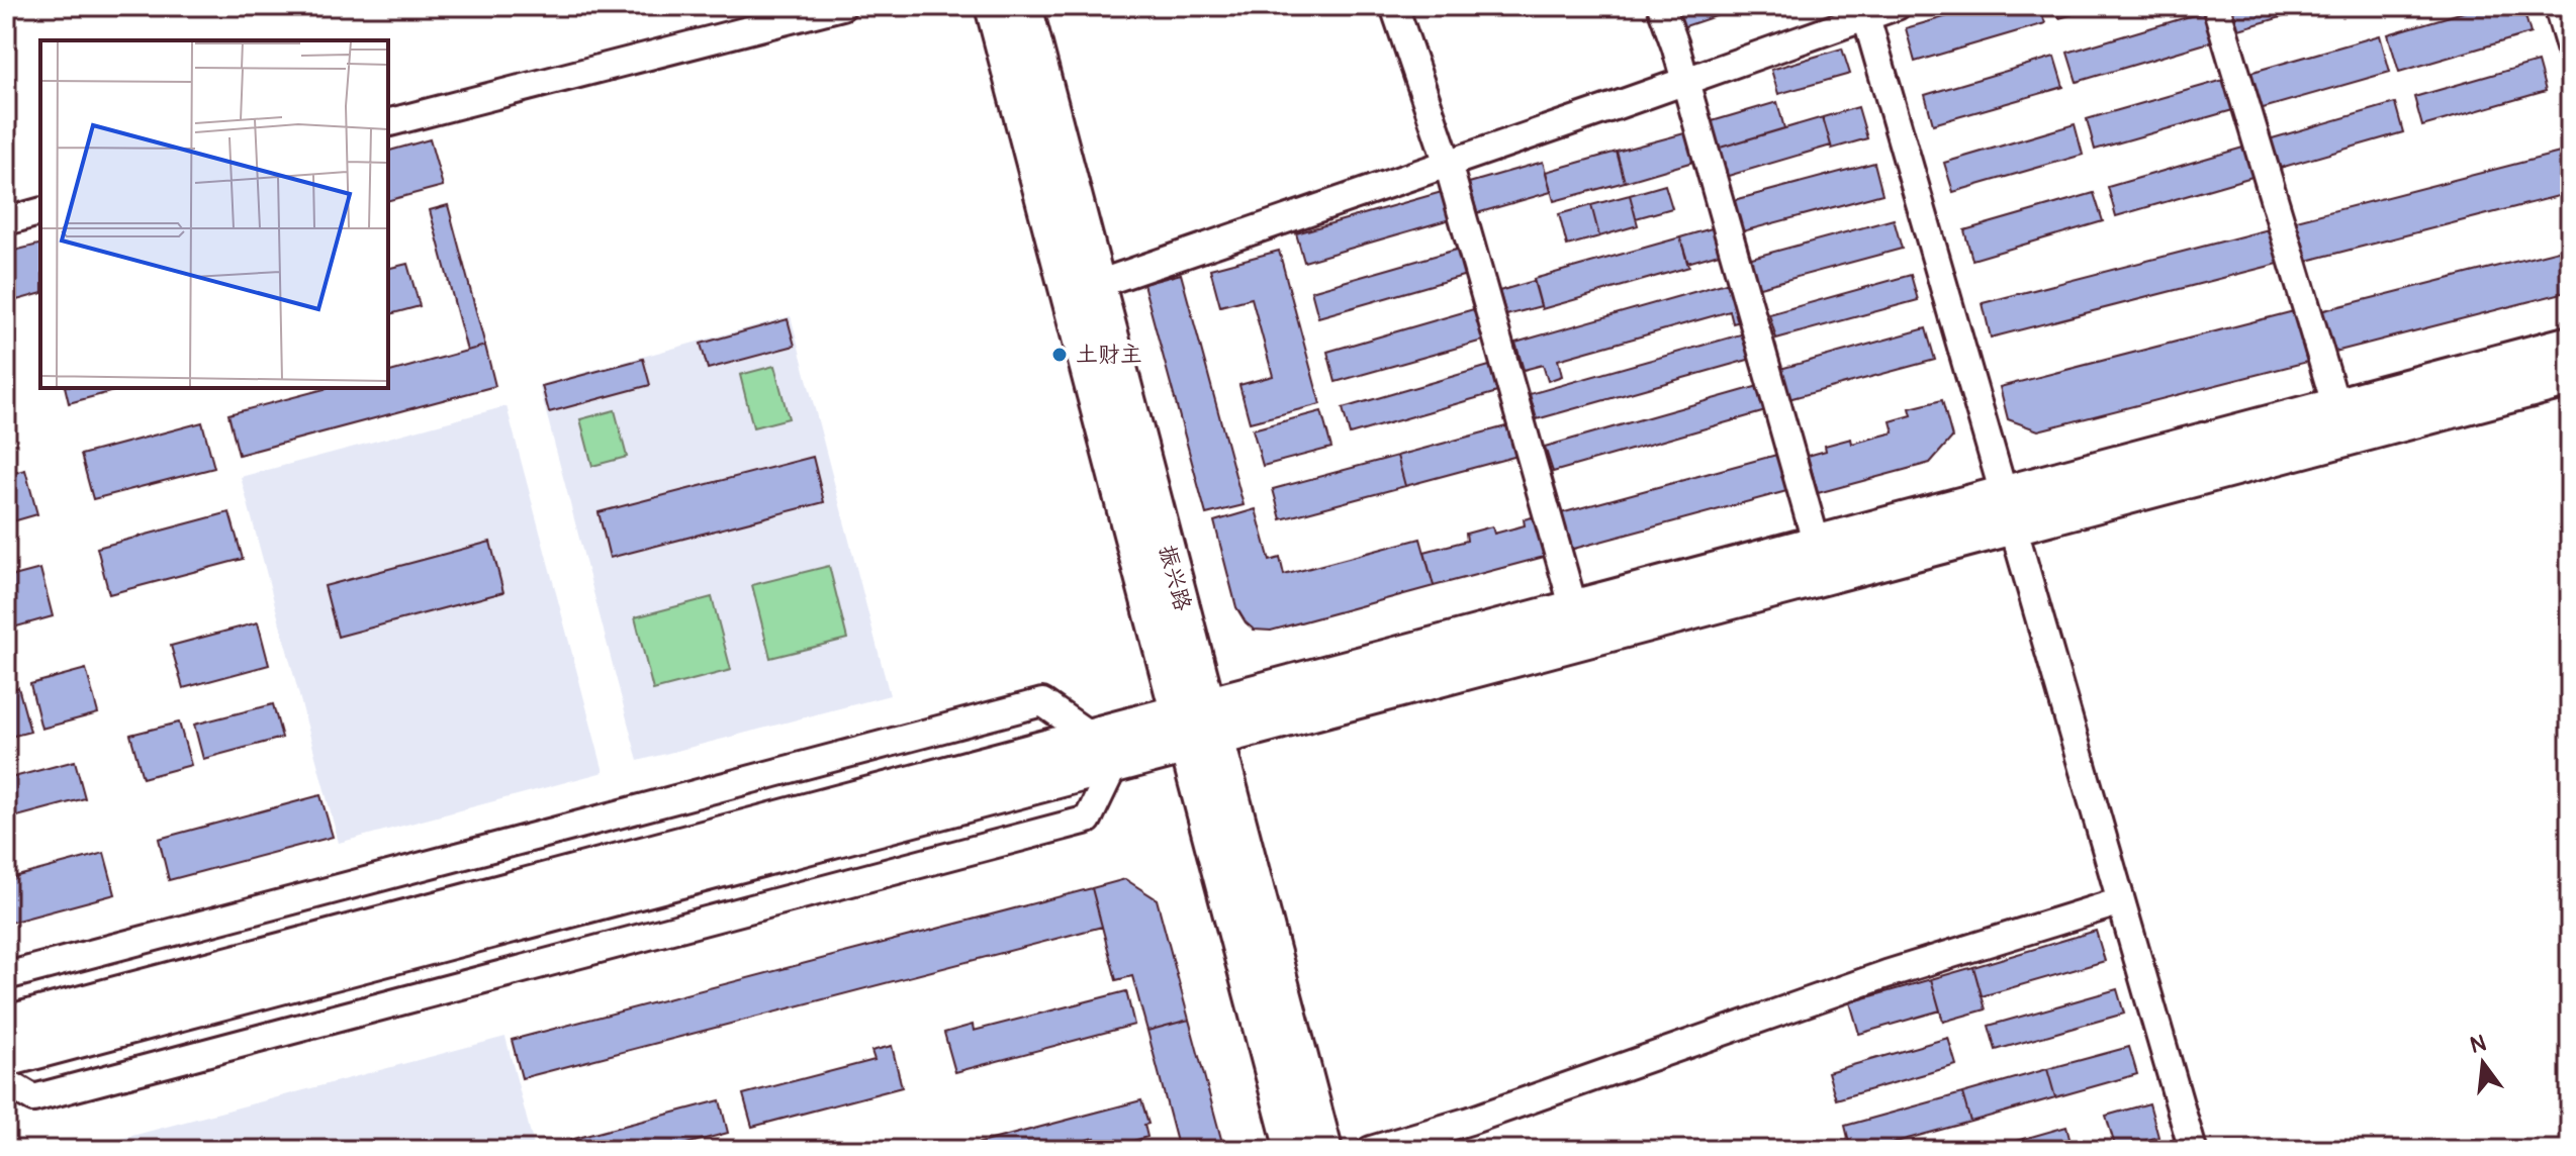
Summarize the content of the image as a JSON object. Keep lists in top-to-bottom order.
{
  "streets": {
    "street": ["振兴路"]
  },
  "places": ["土财主"],
  "north": "top"
}
